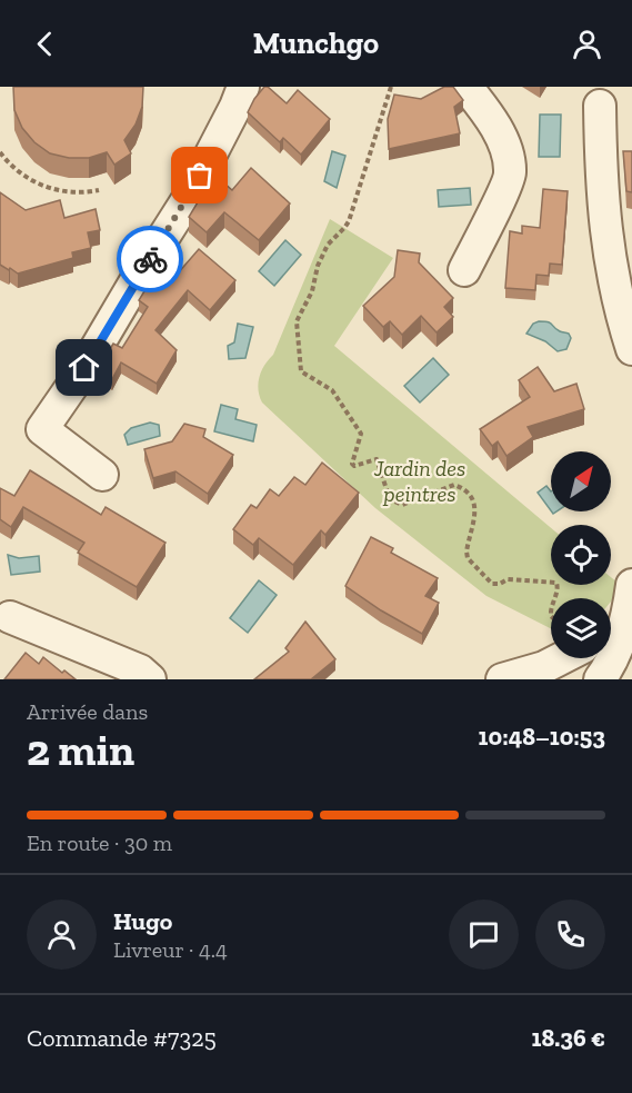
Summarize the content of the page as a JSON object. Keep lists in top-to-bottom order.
{
  "parks": ["Jardin des peintres"],
  "north": "top right",
  "page": {
    "header": "Munchgo",
    "heading": ["2 min", "Arrivée dans", "10:48–10:53"],
    "panel": [
      "Hugo",
      "Livreur · 4.4",
      "Commande #7325",
      "18.36 €"
    ],
    "bar": "En route · 30 m"
  }
}
